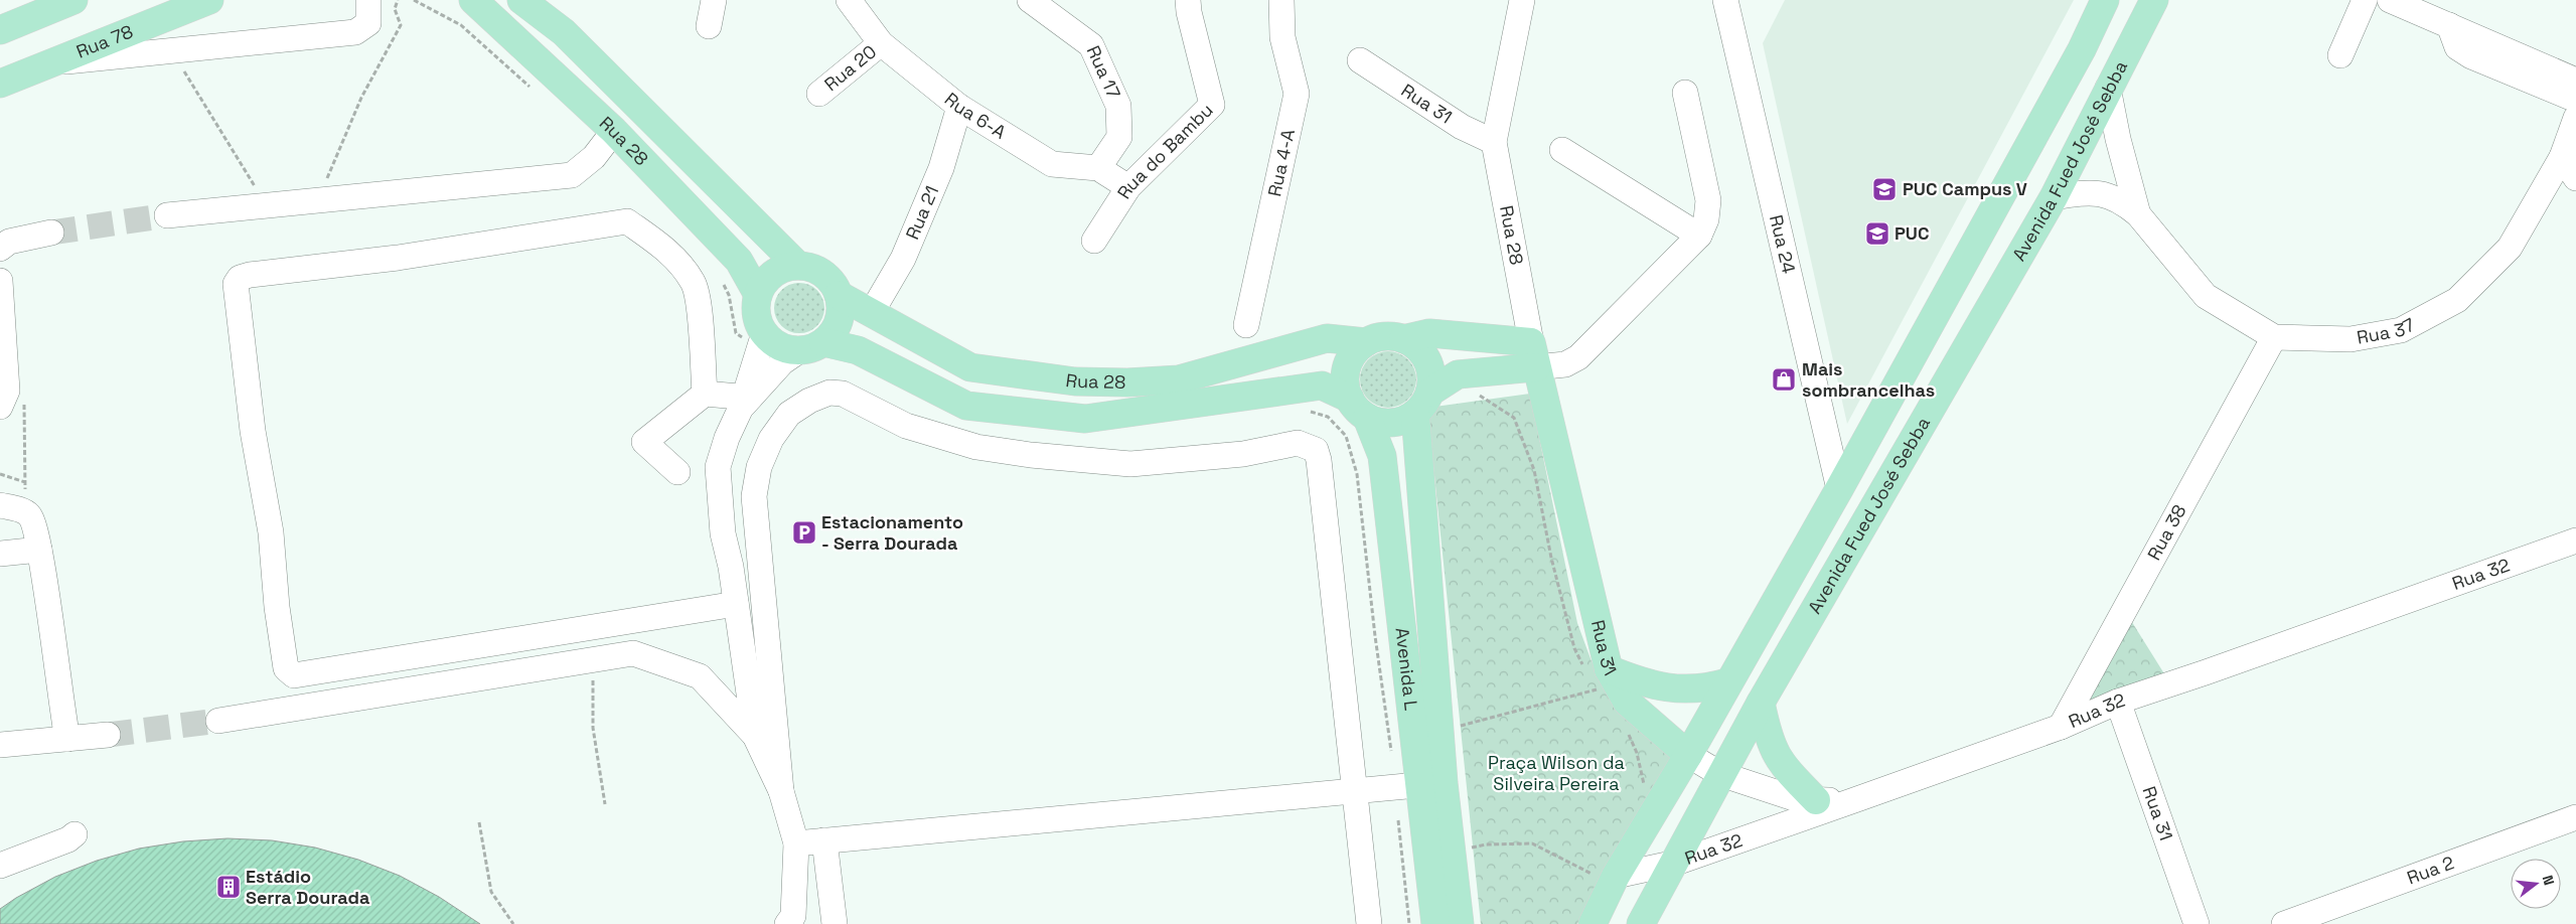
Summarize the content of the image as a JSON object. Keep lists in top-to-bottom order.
{
  "streets": {
    "main road": [
      "Rua 78",
      "Rua 31",
      "Rua 28",
      "Avenida Fued José Sebba",
      "Avenida L"
    ],
    "street": [
      "Rua 20",
      "Rua 17",
      "Rua 6-A",
      "Rua do Bambu",
      "Rua 4-A",
      "Rua 21",
      "Rua 24",
      "Rua 37",
      "Rua 38",
      "Rua 32",
      "Rua 2"
    ]
  },
  "crossings": [
    ["Rua 20", "Rua 6-A"],
    ["Rua 17", "Rua 6-A"],
    ["Rua 31", "Rua 28"],
    ["Rua 31", "Avenida Fued José Sebba"],
    ["Rua 31", "Rua 32"],
    ["Rua 6-A", "Rua do Bambu"],
    ["Rua 6-A", "Rua 21"],
    ["Rua 28", "Rua 21"],
    ["Rua 28", "Avenida L"],
    ["Avenida Fued José Sebba", "Rua 37"],
    ["Avenida Fued José Sebba", "Rua 32"],
    ["Rua 37", "Rua 38"],
    ["Rua 38", "Rua 32"]
  ],
  "parks": ["Praça Wilson da Silveira Pereira"],
  "places": {
    "school or university": ["PUC Campus V", "PUC"],
    "shop": ["Mais sombrancelhas"],
    "parking": ["Estacionamento - Serra Dourada"],
    "building": ["Estádio Serra Dourada"]
  },
  "north": "right"
}
